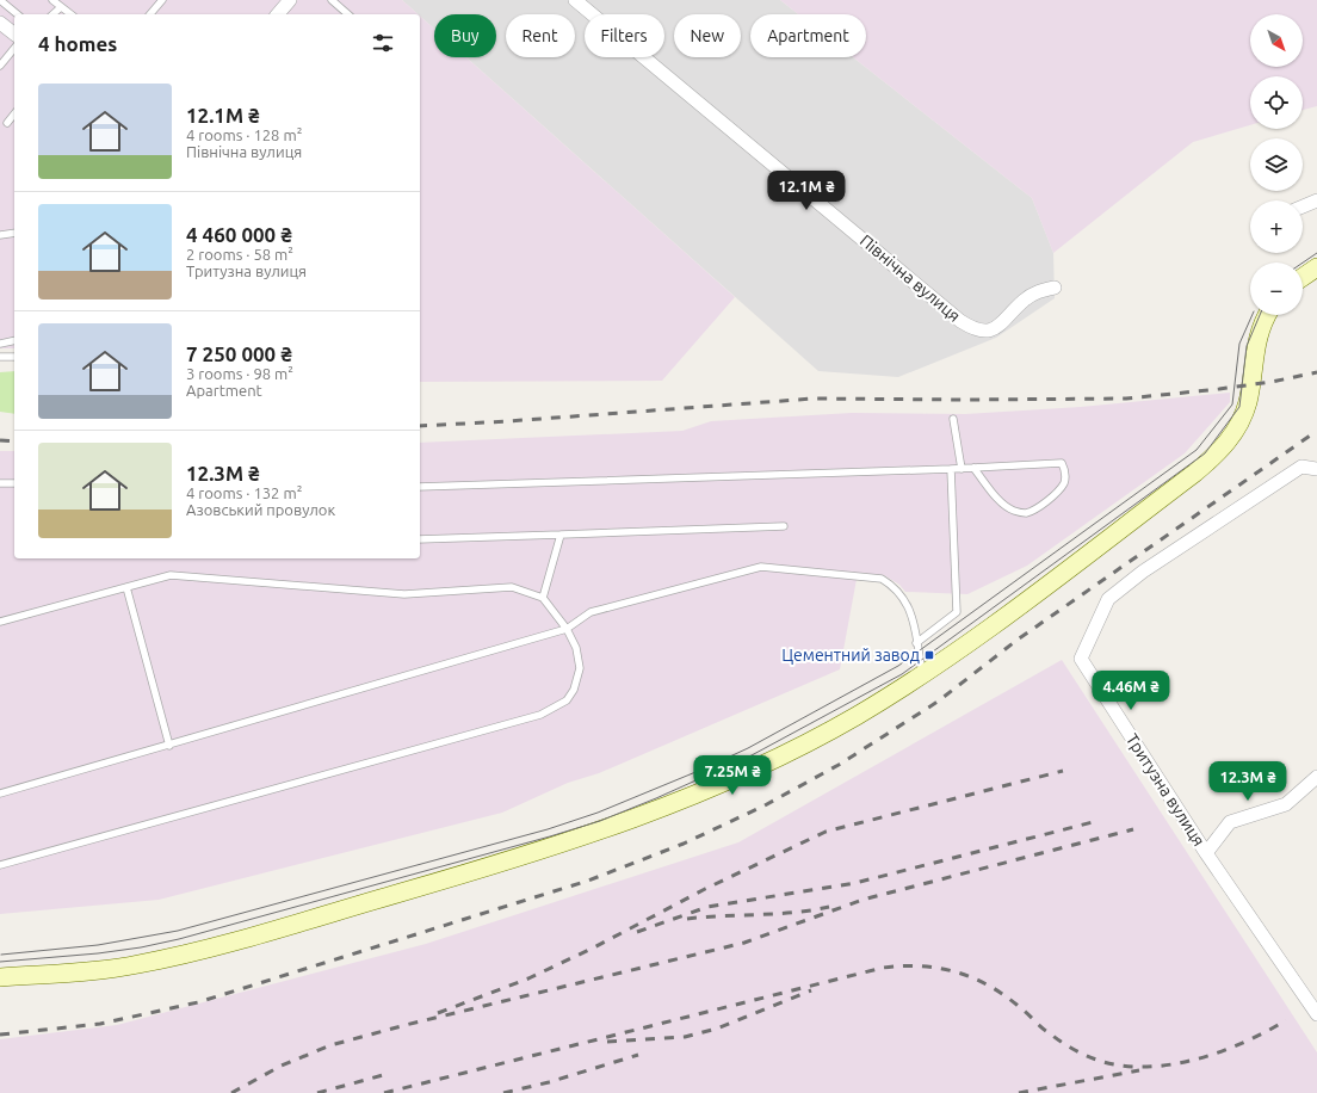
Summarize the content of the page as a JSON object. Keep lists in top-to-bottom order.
{
  "streets": {
    "street": ["Північна вулиця", "Тритузна вулиця"]
  },
  "places": {
    "transit": ["Цементний завод"]
  },
  "north": "bottom right",
  "page": {
    "map_buttons": ["+", "−"],
    "chip": [
      "Buy",
      "Rent",
      "Filters",
      "New",
      "Apartment"
    ],
    "heading": "4 homes",
    "list": [
      {
        "name": "12.1M ₴",
        "note": "4 rooms · 128 m² · Північна вулиця"
      },
      {
        "name": "4 460 000 ₴",
        "note": "2 rooms · 58 m² · Тритузна вулиця"
      },
      {
        "name": "7 250 000 ₴",
        "note": "3 rooms · 98 m² · Apartment"
      },
      {
        "name": "12.3M ₴",
        "note": "4 rooms · 132 m² · Азовський провулок"
      }
    ],
    "price": [
      "12.1M ₴",
      "4.46M ₴",
      "7.25M ₴",
      "12.3M ₴"
    ]
  }
}
